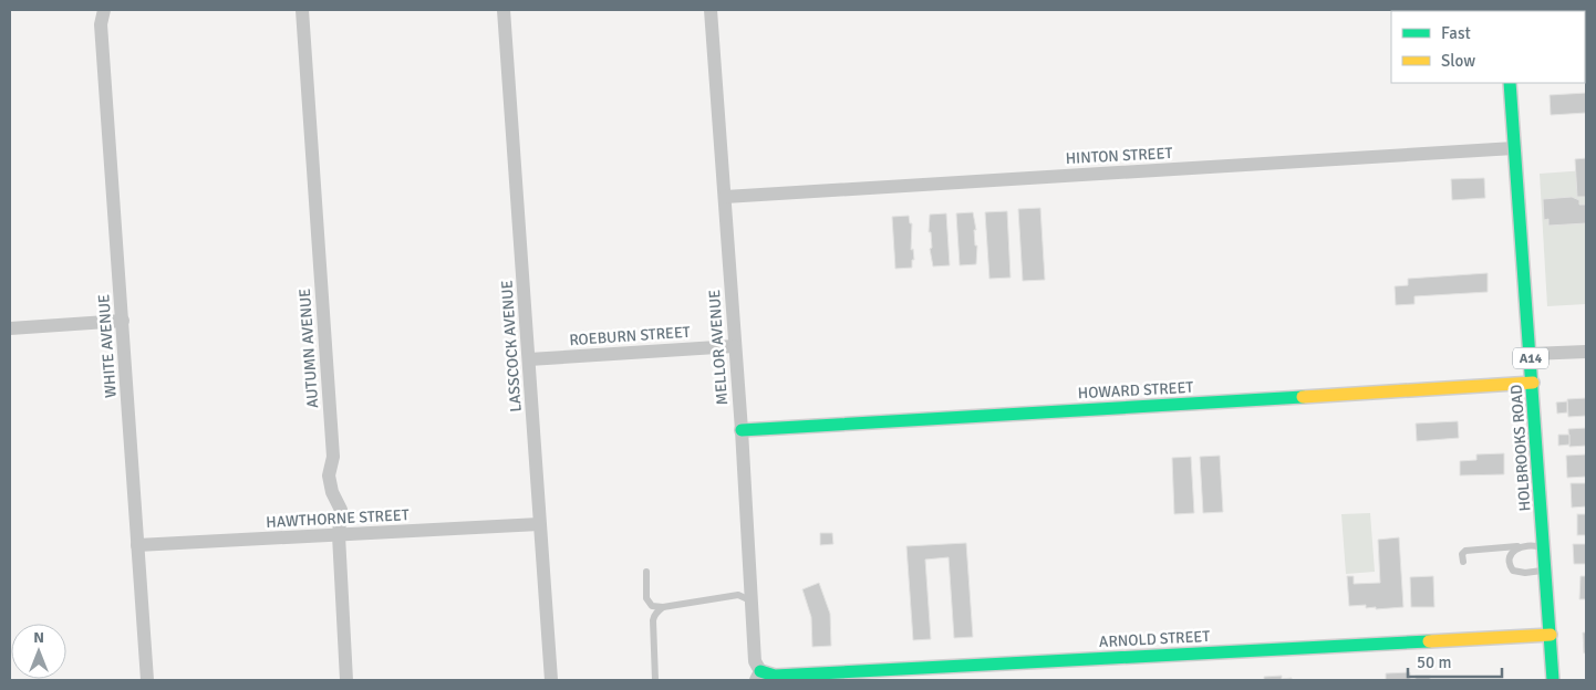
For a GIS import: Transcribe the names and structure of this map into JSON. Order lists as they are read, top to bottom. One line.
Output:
{"streets":{"street":["HINTON STREET","ROEBURN STREET","WHITE AVENUE","LASSCOCK AVENUE","MELLOR AVENUE","AUTUMN AVENUE","A14","HOWARD STREET","HOLBROOKS ROAD","HAWTHORNE STREET","ARNOLD STREET"]},"crossings":[["HINTON STREET","MELLOR AVENUE"],["HINTON STREET","HOLBROOKS ROAD"],["ROEBURN STREET","LASSCOCK AVENUE"],["ROEBURN STREET","MELLOR AVENUE"],["WHITE AVENUE","HAWTHORNE STREET"],["LASSCOCK AVENUE","HAWTHORNE STREET"],["MELLOR AVENUE","HOWARD STREET"],["MELLOR AVENUE","ARNOLD STREET"],["AUTUMN AVENUE","HAWTHORNE STREET"],["HOWARD STREET","HOLBROOKS ROAD"],["HOLBROOKS ROAD","ARNOLD STREET"]],"legend":["Fast","Slow"],"scale_bar":"50 m","north":"top"}
